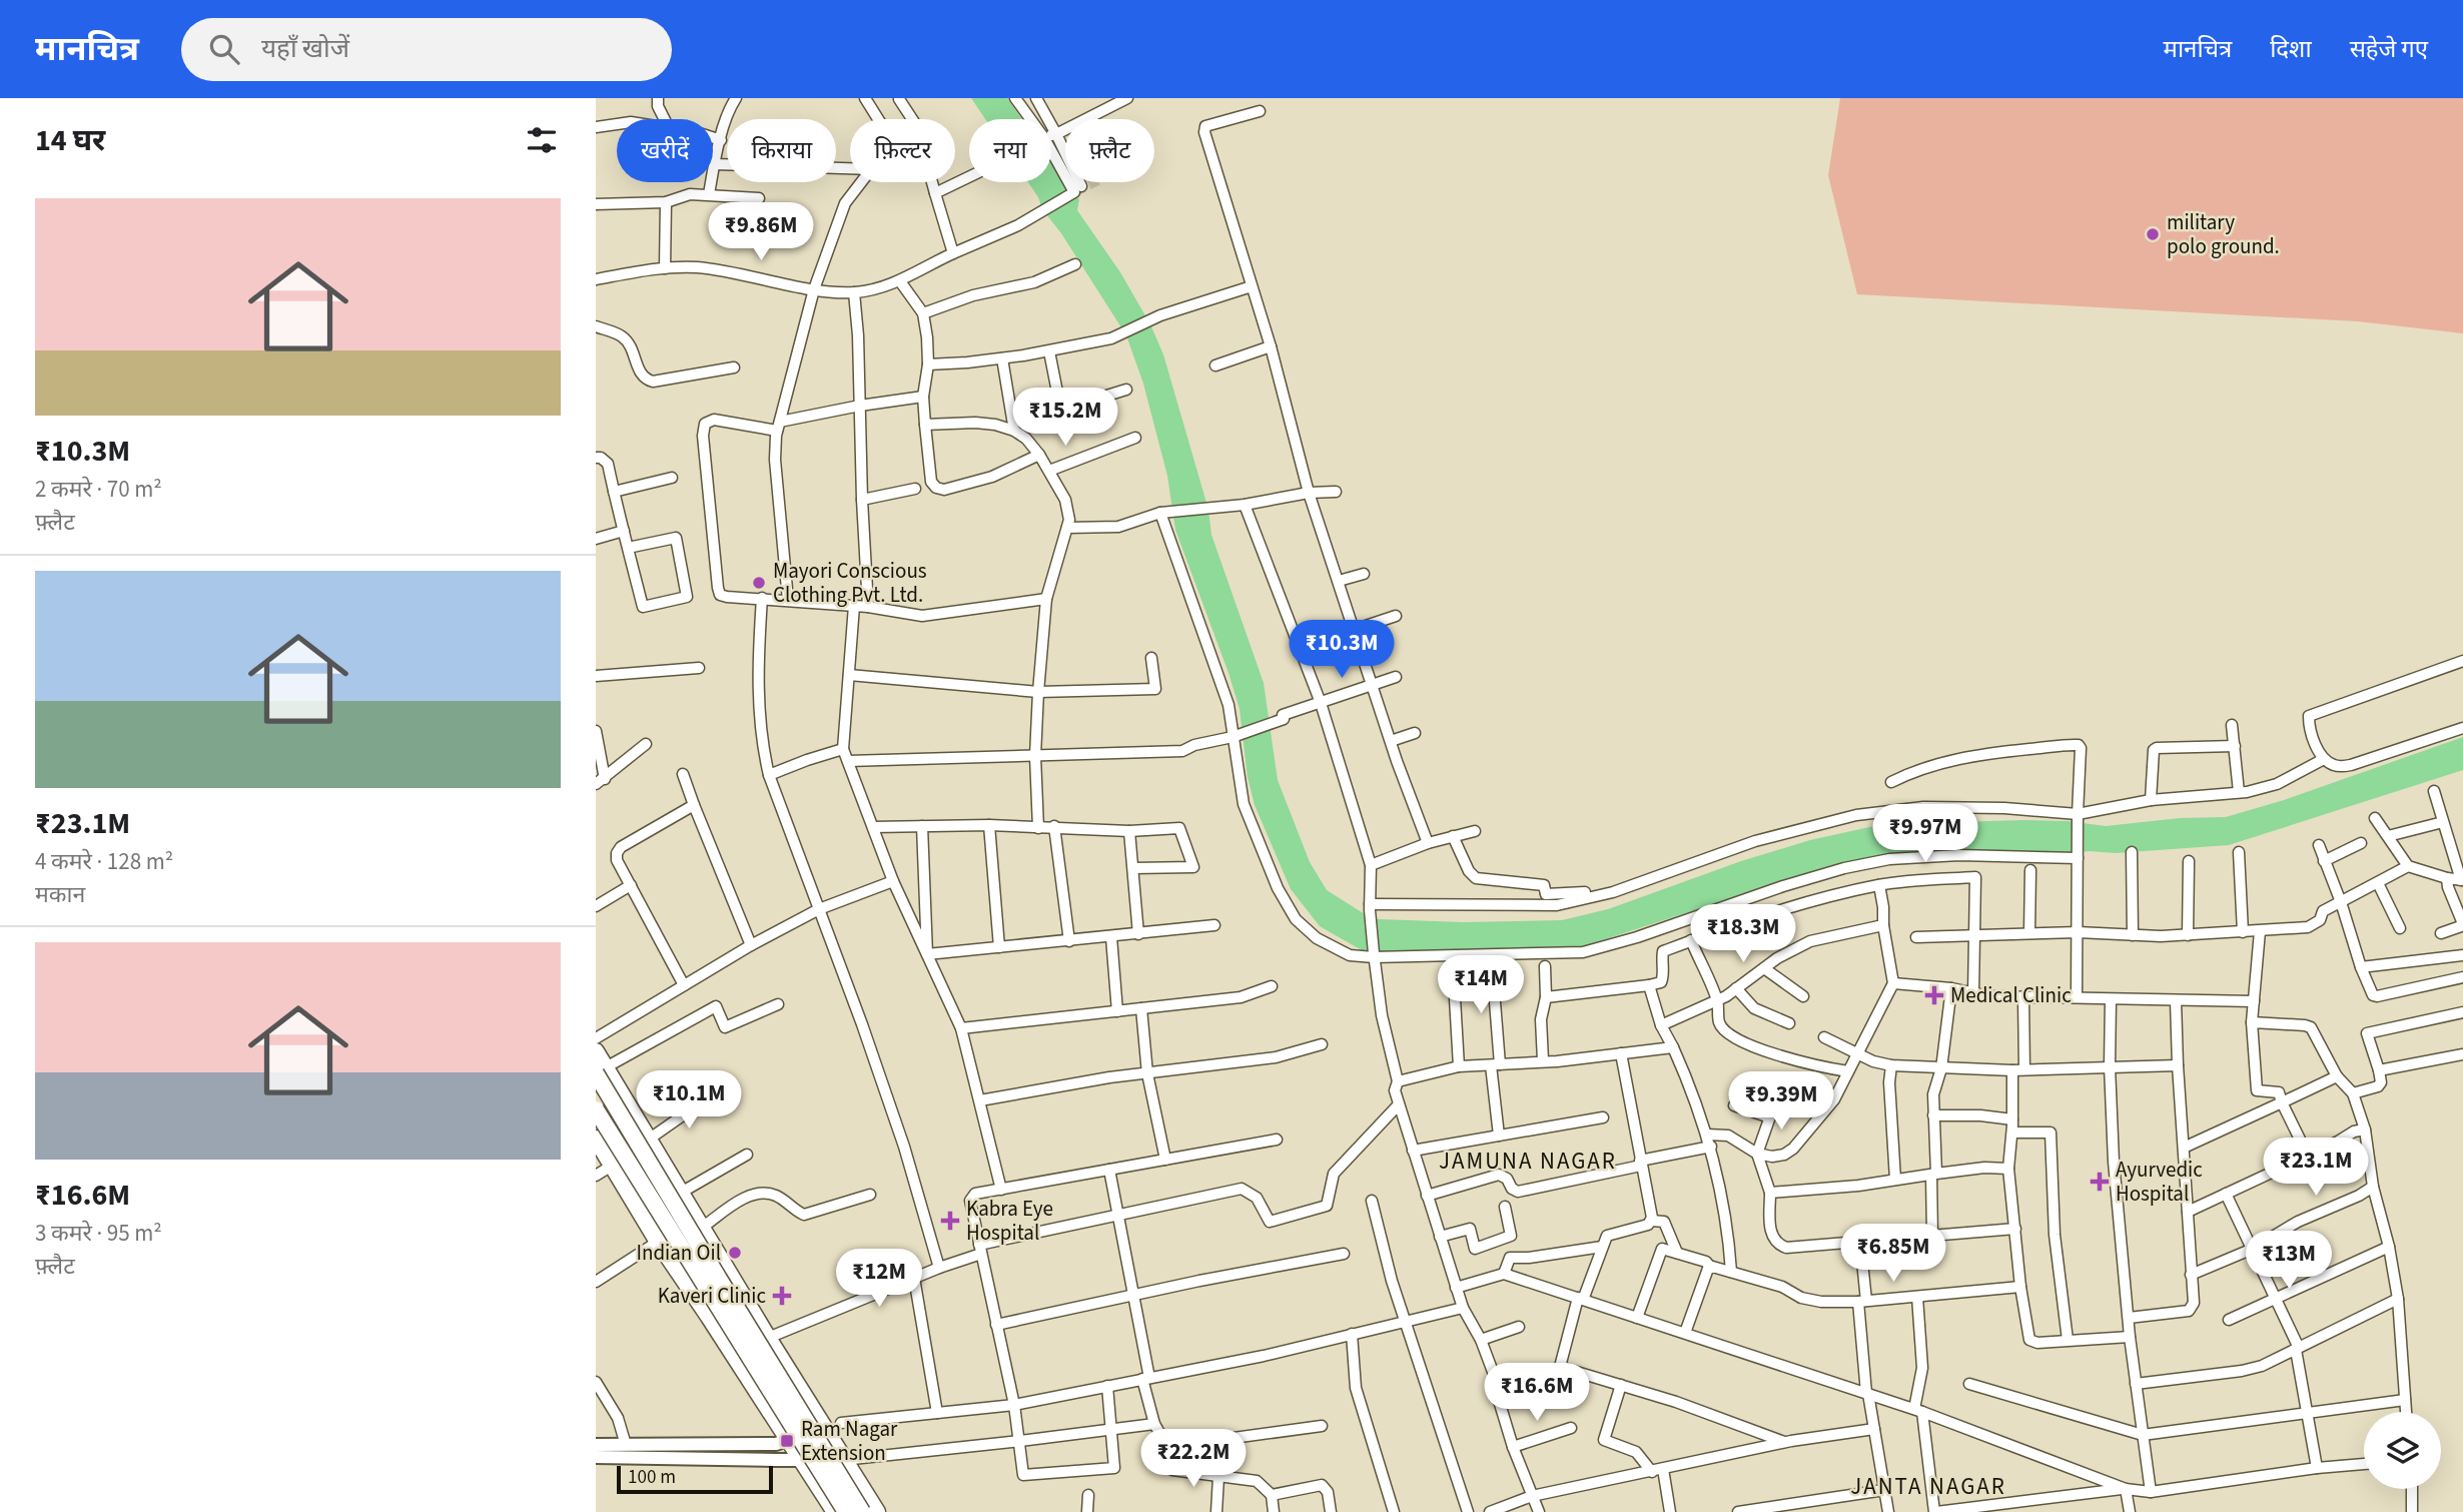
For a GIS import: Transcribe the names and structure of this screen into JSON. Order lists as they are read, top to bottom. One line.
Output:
{"districts":["JAMUNA NAGAR","JANTA NAGAR"],"places":{"other":["military polo ground.","Mayori Conscious Clothing Pvt. Ltd.","Indian Oil"],"health":["Medical Clinic","Ayurvedic Hospital","Kabra Eye Hospital","Kaveri Clinic"],"transit":["Ram Nagar Extension"]},"scale_bar":"100 m","page":{"header":"मानचित्र","search":"यहाँ खोजें","nav":["मानचित्र","दिशा","सहेजे गए"],"heading":"14 घर","chip":["खरीदें","किराया","फ़िल्टर","नया","फ़्लैट"],"list":[{"name":"₹10.3M","note":"2 कमरे · 70 m² · फ़्लैट"},{"name":"₹23.1M","note":"4 कमरे · 128 m² · मकान"},{"name":"₹16.6M","note":"3 कमरे · 95 m² · फ़्लैट"}],"price":["₹9.86M","₹15.2M","₹10.3M","₹9.97M","₹18.3M","₹14M","₹10.1M","₹9.39M","₹23.1M","₹6.85M","₹13M","₹12M","₹16.6M","₹22.2M"],"scale":"100 m"}}
